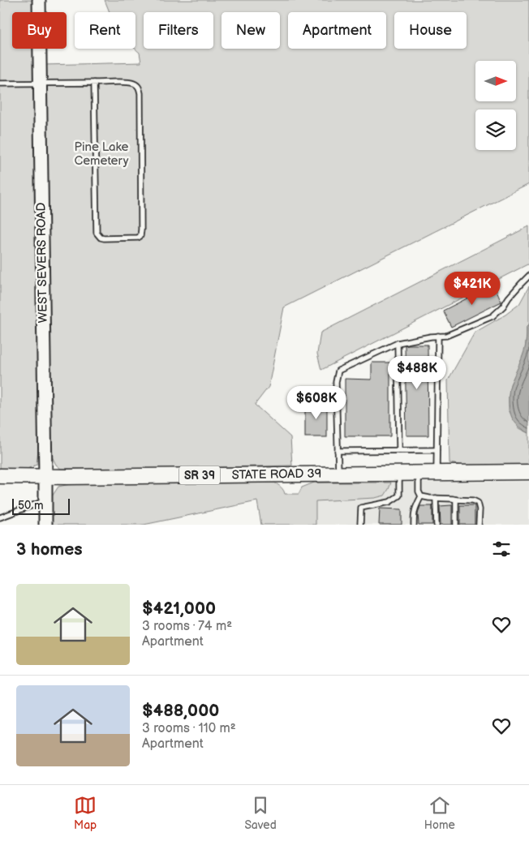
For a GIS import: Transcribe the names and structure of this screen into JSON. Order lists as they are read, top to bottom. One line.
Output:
{"streets":{"main road":["STATE ROAD 39","SR 39"],"street":["WEST SEVERS ROAD"]},"crossings":[["WEST SEVERS ROAD","STATE ROAD 39"]],"parks":["Pine Lake Cemetery"],"scale_bar":"50 m","north":"right","page":{"chip":["Buy","Rent","Filters","New","Apartment","House"],"price":["$421K","$488K","$608K"],"scale":"50 m","heading":"3 homes","list":[{"name":"$421,000","note":"3 rooms · 74 m² · Apartment"},{"name":"$488,000","note":"3 rooms · 110 m² · Apartment"}],"tabs":["Map","Saved","Home"]}}
